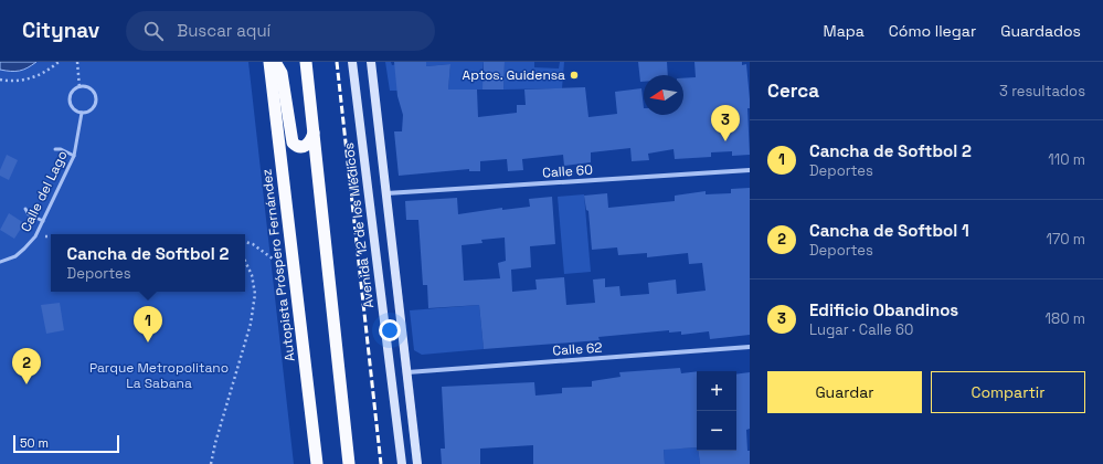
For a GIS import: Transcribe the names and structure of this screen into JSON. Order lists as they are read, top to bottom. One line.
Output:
{"streets":{"highway":["Autopista Próspero Fernández"],"main road":["Avenida 12 de los Médicos"],"street":["Calle 60","Calle 62"],"lane":["Calle del Lago"]},"parks":["Parque Metropolitano La Sabana"],"places":["Aptos. Guidensa"],"scale_bar":"50 m","north":"left","page":{"header":"Citynav","search":"Buscar aquí","nav":["Mapa","Cómo llegar","Guardados"],"heading":["Cerca","3 resultados"],"pins":["3","1","2"],"list":[{"mark":"1","name":"Cancha de Softbol 2","note":"Deportes","value":"110 m"},{"mark":"2","name":"Cancha de Softbol 1","note":"Deportes","value":"170 m"},{"mark":"3","name":"Edificio Obandinos","note":"Lugar · Calle 60","value":"180 m"}],"popup":["Cancha de Softbol 2","Deportes"],"buttons":["Guardar","Compartir"],"map_buttons":["+","−"],"scale":"50 m"}}
